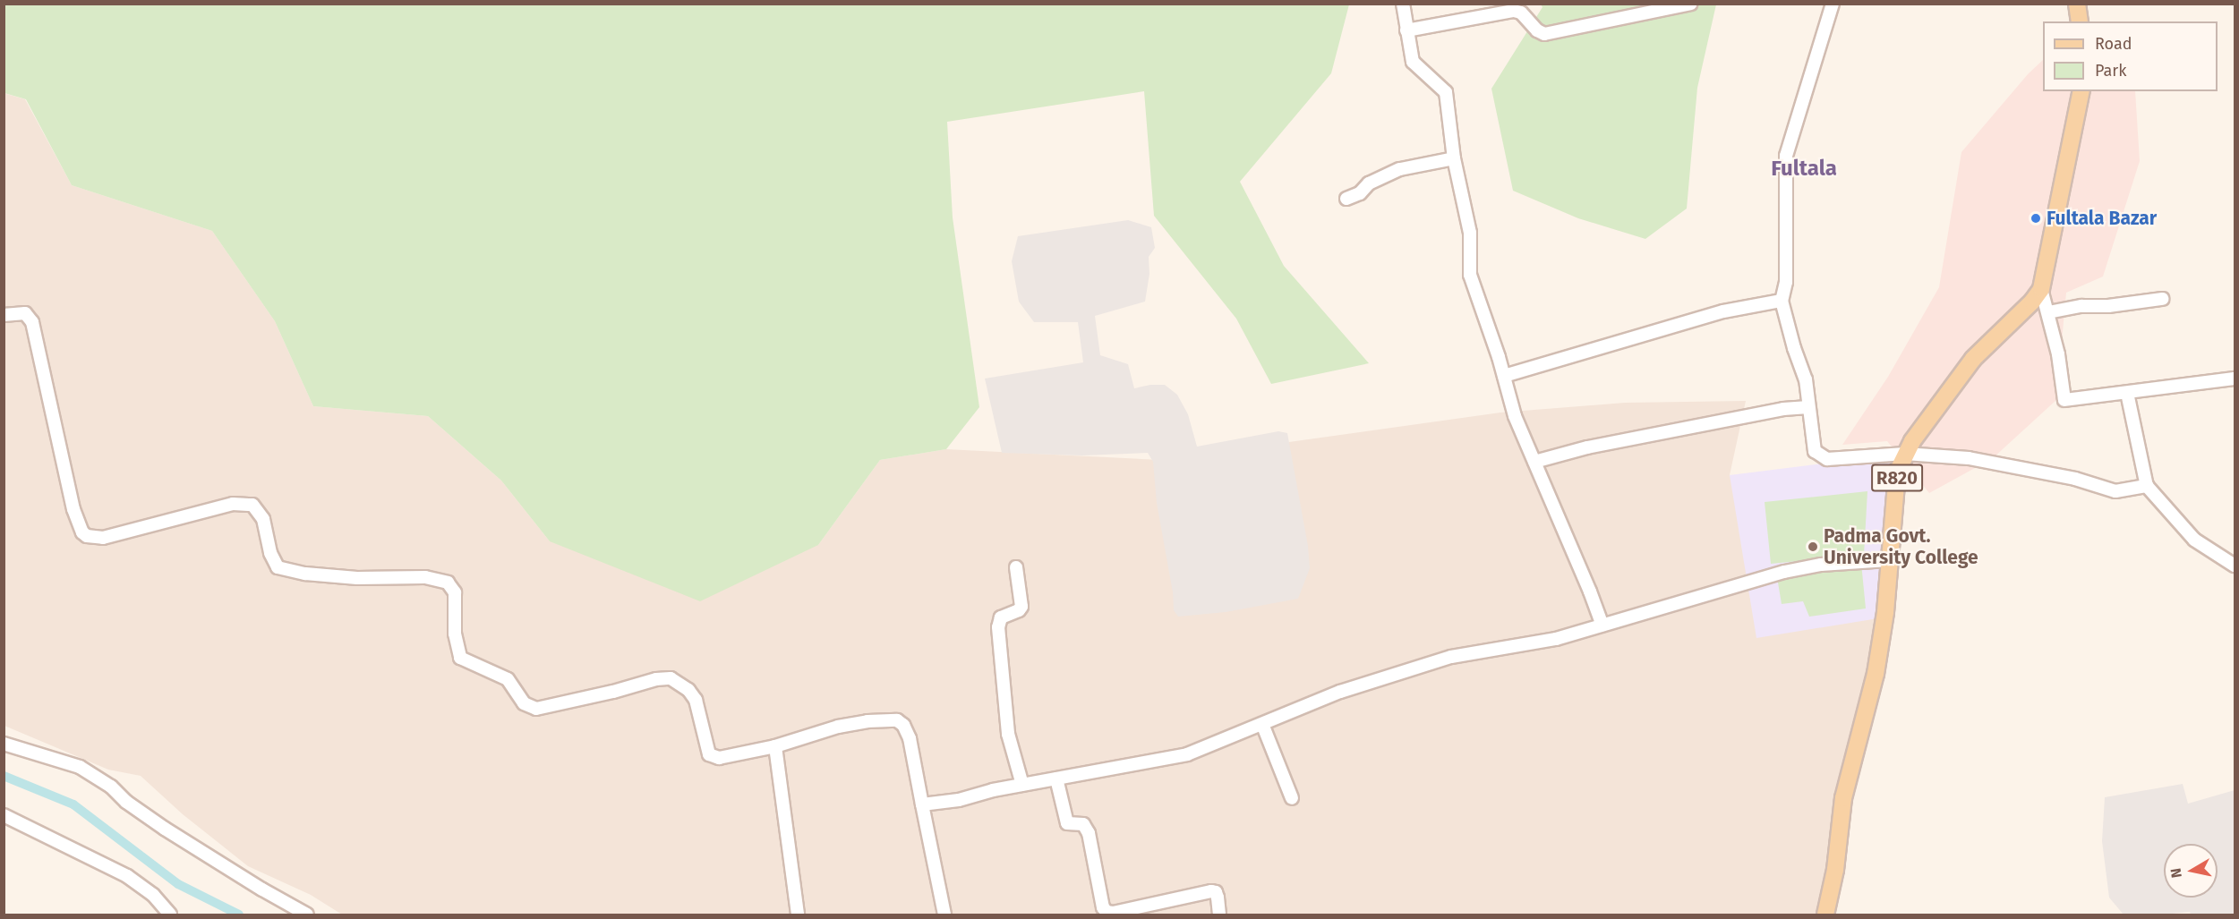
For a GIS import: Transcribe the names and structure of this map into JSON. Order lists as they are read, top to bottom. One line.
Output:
{"streets":{"main road":["R820"]},"districts":["Fultala"],"places":["Fultala Bazar","Padma Govt. University College"],"legend":["Road","Park"],"north":"left"}
